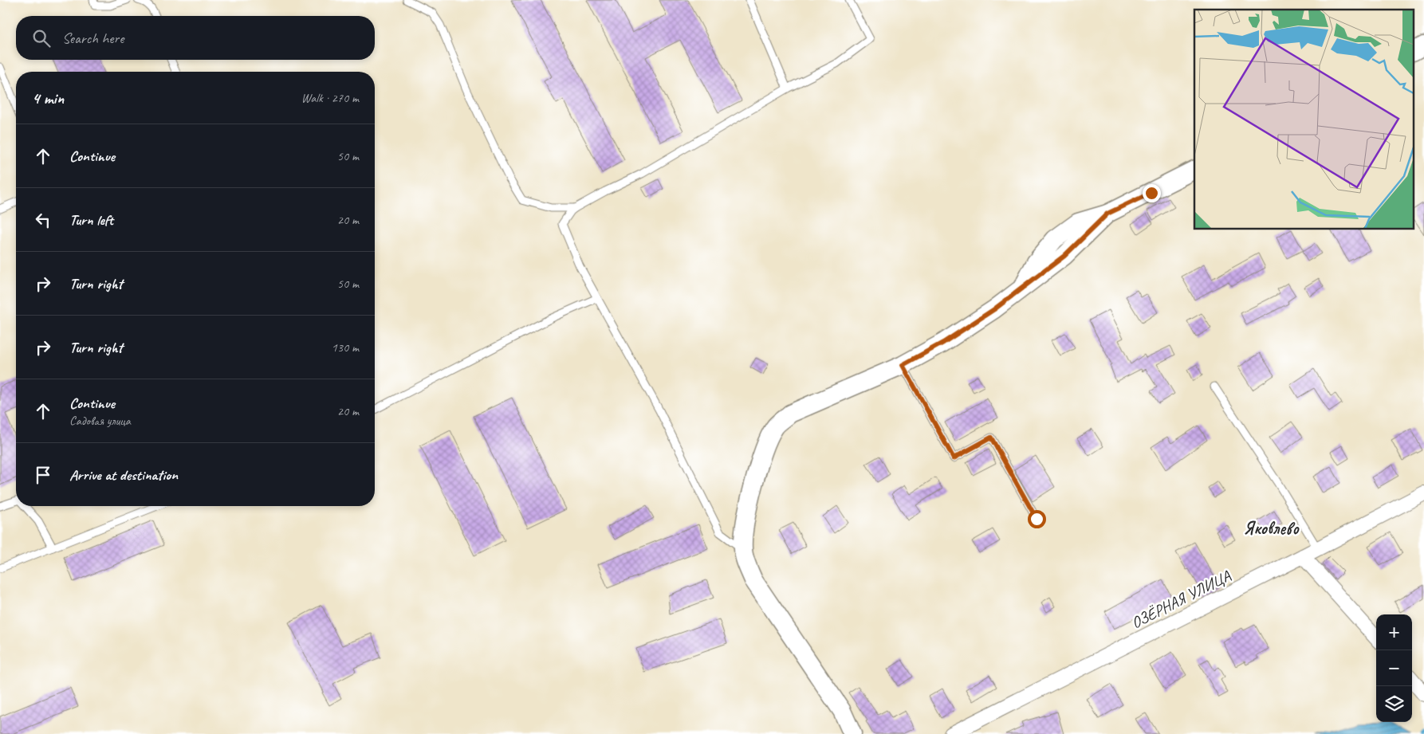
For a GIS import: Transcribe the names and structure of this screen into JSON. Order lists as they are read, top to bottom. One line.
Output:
{"streets":{"street":["ОЗЁРНАЯ УЛИЦА"]},"districts":["Яковлево"],"page":{"search":"Search here","heading":["4 min","Walk · 270 m"],"list":[["Continue","50 m"],["Turn left","20 m"],["Turn right","50 m"],["Turn right","130 m"],["Continue","Садовая улица","20 m"],"Arrive at destination"],"map_buttons":["+","−"]}}
